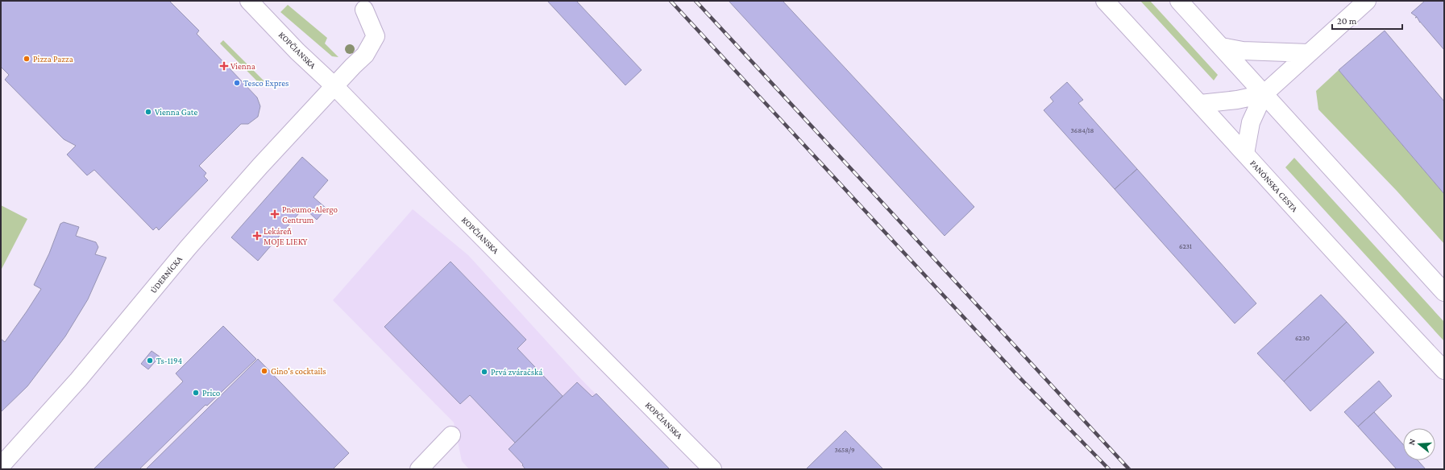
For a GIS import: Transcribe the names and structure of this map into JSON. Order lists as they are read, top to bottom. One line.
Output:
{"streets":{"street":["KOPČIANSKA","PANÓNSKA CESTA","ÚDERNÍCKA"]},"crossings":[["KOPČIANSKA","ÚDERNÍCKA"]],"places":{"other":["Pizza Pazza","Tesco Expres","Vienna Gate","Ts-1194","Gino's cocktails","Prvá zváračská","Prico"],"health":["Vienna","Pneumo-Alergo Centrum","Lekáreň MOJE LIEKY"]},"house_numbers":["3684/18","6231","6230","3658/9"],"scale_bar":"20 m","north":"left"}
